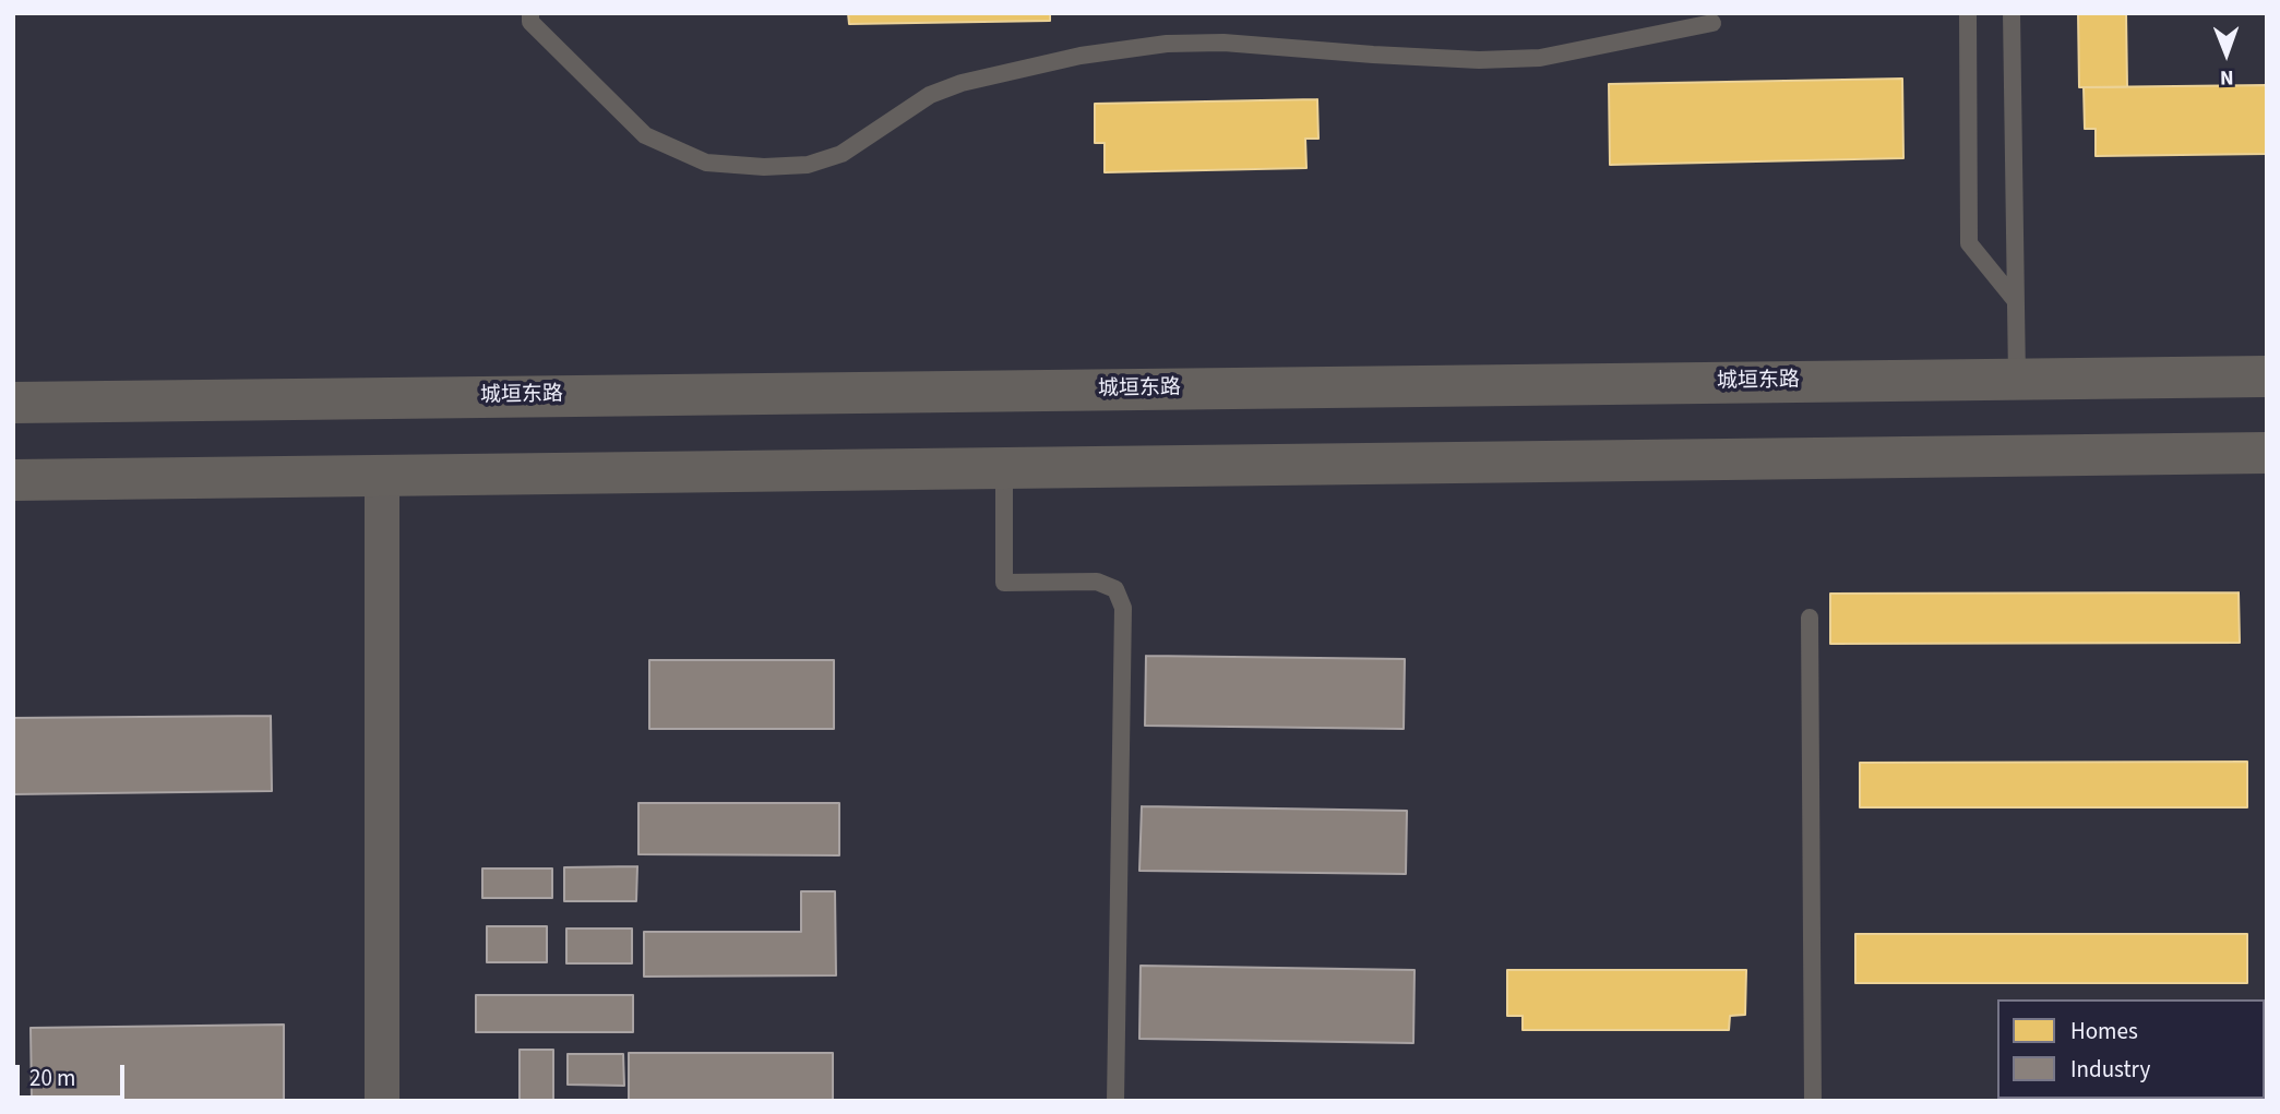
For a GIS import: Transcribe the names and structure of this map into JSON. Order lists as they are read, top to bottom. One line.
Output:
{"streets":{"main road":["城垣东路"]},"legend":["Homes","Industry"],"scale_bar":"20 m","north":"bottom"}
